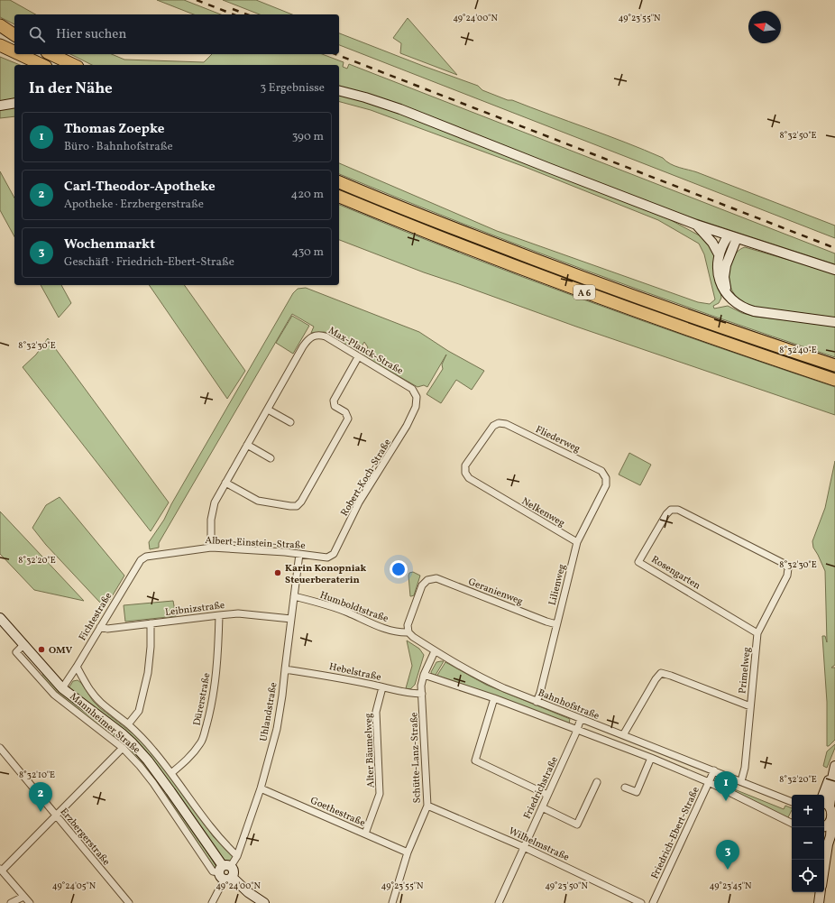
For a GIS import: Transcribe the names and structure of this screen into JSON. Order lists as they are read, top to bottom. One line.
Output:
{"streets":{"highway":["A 6"],"main road":["Mannheimer Straße"],"street":["Max-Planck-Straße","Fliederweg","Robert-Koch-Straße","Nelkenweg","Albert-Einstein-Straße","Rosengarten","Lilienweg","Geranienweg","Humboldtstraße","Leibnizstraße","Fichtestraße","Primelweg","Hebelstraße","Dürerstraße","Bahnhofstraße","Uhlandstraße","Alter Bäumelweg","Schütte-Lanz-Straße","Friedrichstraße","Goethestraße","Friedrich-Ebert-Straße","Erzbergerstraße","Wilhelmstraße"]},"crossings":[["Max-Planck-Straße","Robert-Koch-Straße"],["Fliederweg","Nelkenweg"],["Fliederweg","Lilienweg"],["Robert-Koch-Straße","Albert-Einstein-Straße"],["Nelkenweg","Lilienweg"],["Albert-Einstein-Straße","Fichtestraße"],["Albert-Einstein-Straße","Uhlandstraße"],["Rosengarten","Primelweg"],["Lilienweg","Geranienweg"],["Lilienweg","Bahnhofstraße"],["Geranienweg","Humboldtstraße"],["Geranienweg","Bahnhofstraße"],["Humboldtstraße","Bahnhofstraße"],["Humboldtstraße","Uhlandstraße"],["Leibnizstraße","Fichtestraße"],["Leibnizstraße","Dürerstraße"],["Leibnizstraße","Uhlandstraße"],["Fichtestraße","Mannheimer Straße"],["Primelweg","Bahnhofstraße"],["Hebelstraße","Uhlandstraße"],["Hebelstraße","Alter Bäumelweg"],["Hebelstraße","Schütte-Lanz-Straße"],["Dürerstraße","Mannheimer Straße"],["Bahnhofstraße","Schütte-Lanz-Straße"],["Bahnhofstraße","Friedrichstraße"],["Bahnhofstraße","Friedrich-Ebert-Straße"],["Uhlandstraße","Mannheimer Straße"],["Uhlandstraße","Goethestraße"],["Alter Bäumelweg","Goethestraße"],["Schütte-Lanz-Straße","Goethestraße"],["Schütte-Lanz-Straße","Wilhelmstraße"],["Friedrichstraße","Wilhelmstraße"]],"places":["Karin Konopniak Steuerberaterin","OMV"],"north":"left","page":{"search":"Hier suchen","heading":["In der Nähe","3 Ergebnisse"],"list":[{"mark":"1","name":"Thomas Zoepke","note":"Büro · Bahnhofstraße","value":"390 m"},{"mark":"2","name":"Carl-Theodor-Apotheke","note":"Apotheke · Erzbergerstraße","value":"420 m"},{"mark":"3","name":"Wochenmarkt","note":"Geschäft · Friedrich-Ebert-Straße","value":"430 m"}],"pins":["1","2","3"],"map_buttons":["+","−"]},"coordinates":["49°24'00\"N","49°23'55\"N","8°32'50\"E","8°32'30\"E","8°32'40\"E","8°32'20\"E","8°32'10\"E","49°24'05\"N","49°23'50\"N","49°23'45\"N"]}
